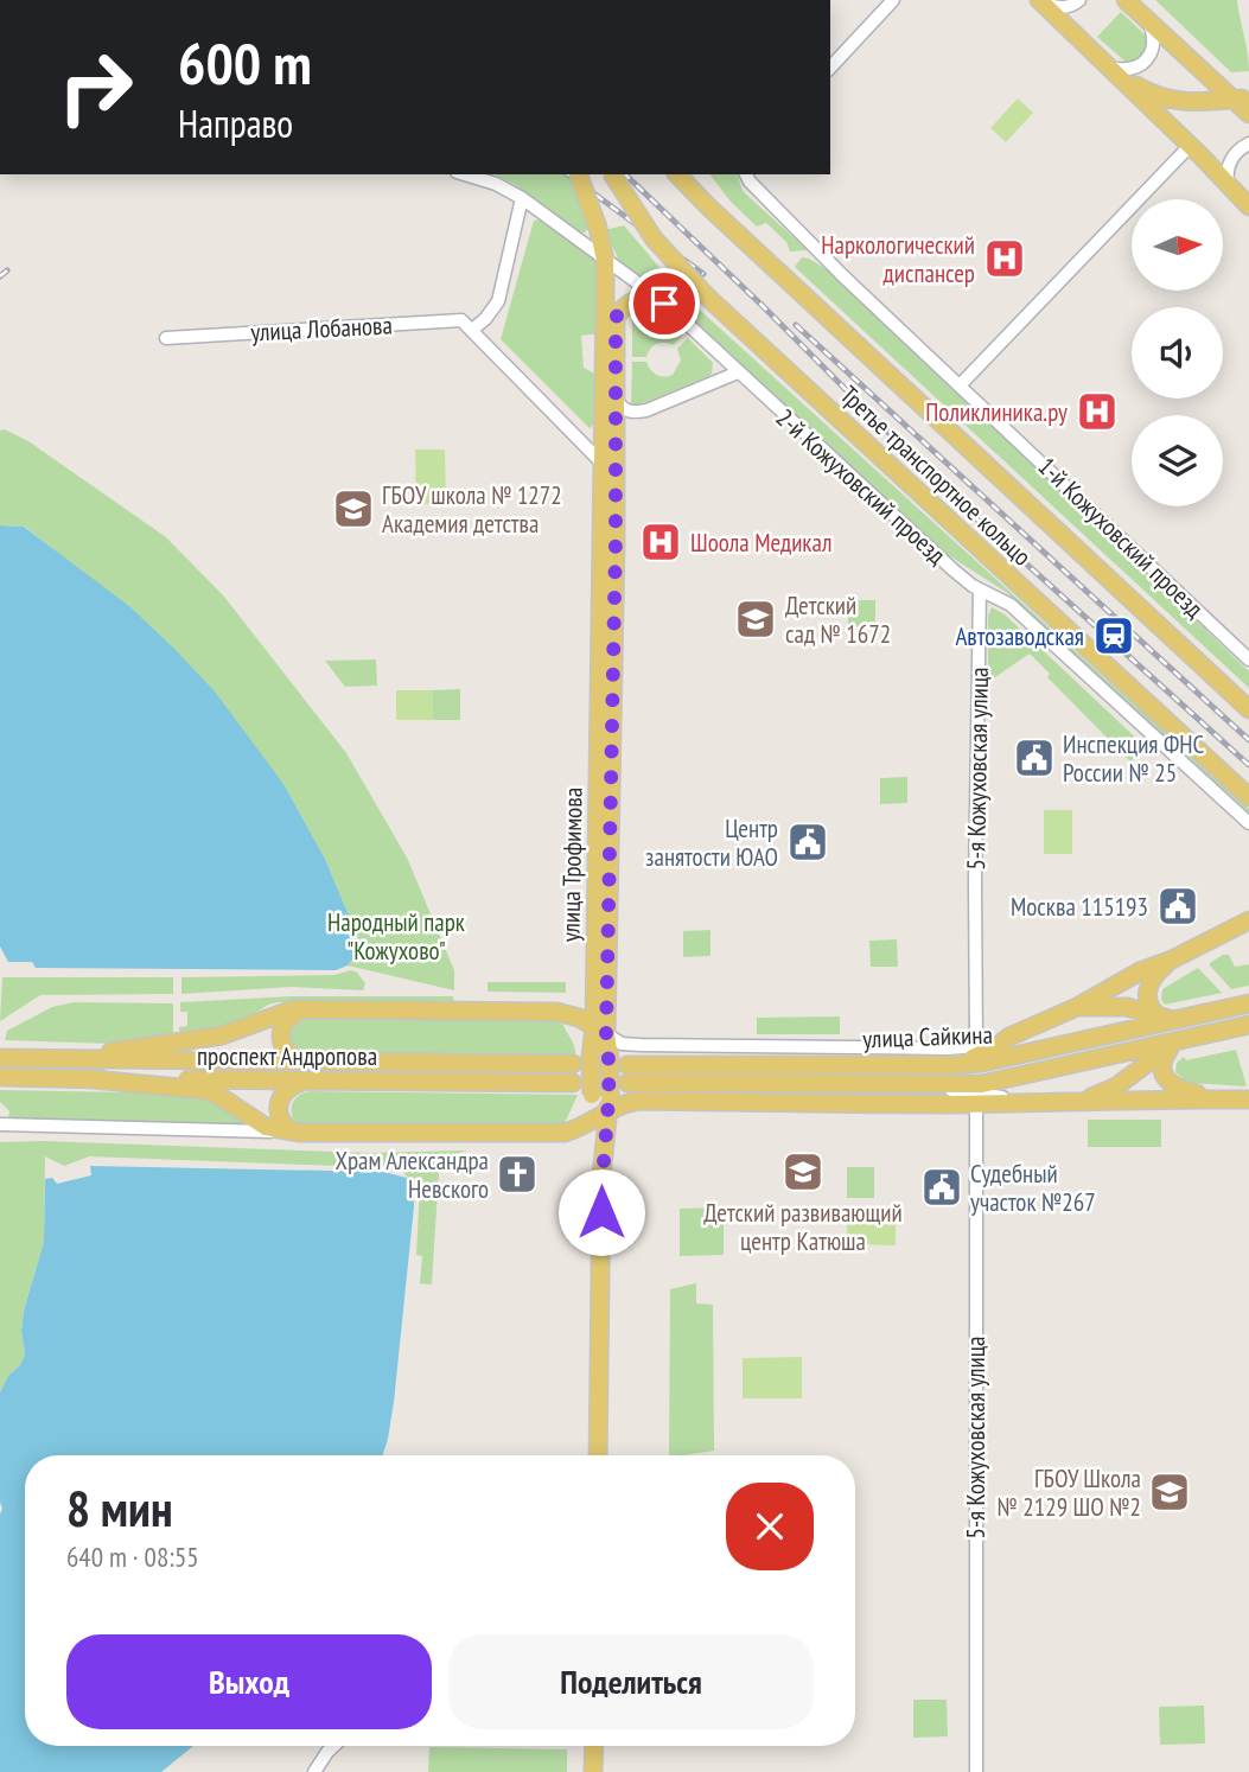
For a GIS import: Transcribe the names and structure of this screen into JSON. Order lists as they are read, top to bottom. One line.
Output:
{"streets":{"main road":["Третье транспортное кольцо","улица Трофимова","улица Сайкина","проспект Андропова"],"street":["улица Лобанова","2-й Кожуховский проезд","1-й Кожуховский проезд","5-я Кожуховская улица"]},"crossings":[["2-й Кожуховский проезд","5-я Кожуховская улица"],["2-й Кожуховский проезд","улица Трофимова"]],"parks":["Народный парк \"Кожухово\""],"places":{"hospital":["Наркологический диспансер","Поликлиника.ру","Шоола Медикал"],"school or university":["ГБОУ школа № 1272 Академия детства","Детский сад № 1672","Детский развивающий центр Катюша","ГБОУ Школа № 2129 ШО №2"],"station":["Автозаводская"],"public building":["Инспекция ФНС России № 25","Центр занятости ЮАО","Москва 115193","Судебный участок №267"],"church":["Храм Александра Невского"]},"north":"right","page":{"turn":["600 m","Направо"],"heading":["8 мин","640 m · 08:55"],"buttons":["Выход","Поделиться"]}}
